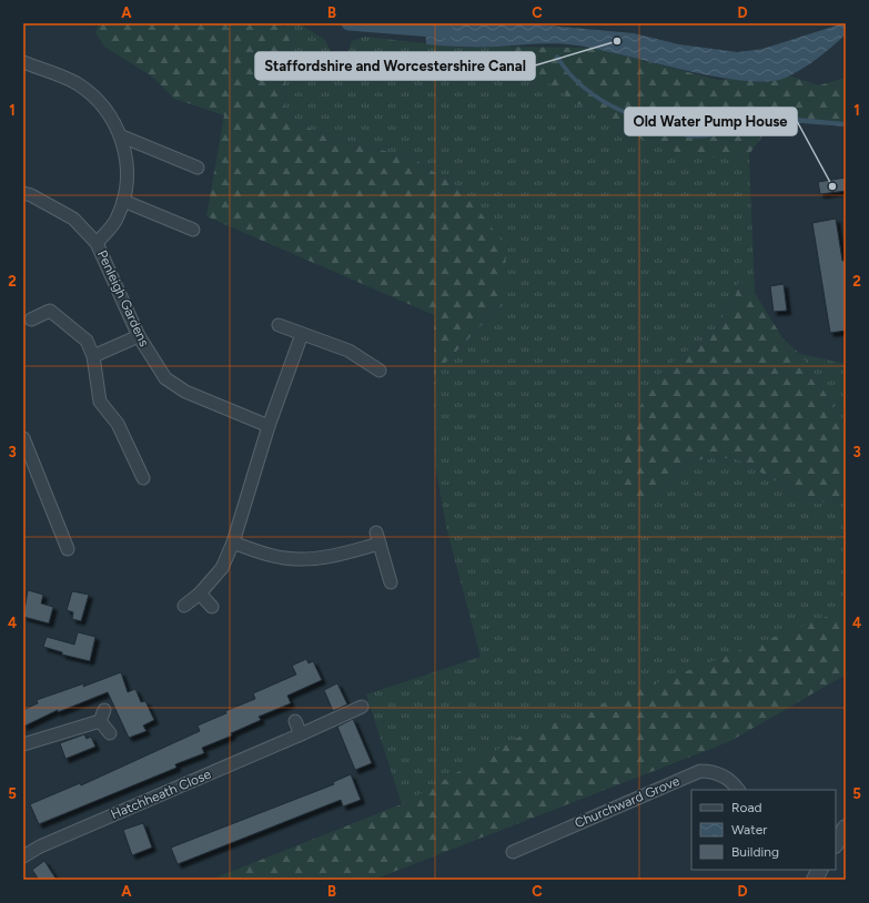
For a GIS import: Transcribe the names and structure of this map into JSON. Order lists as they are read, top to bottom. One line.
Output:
{"streets":{"street":["Penleigh Gardens","Hatchheath Close","Churchward Grove"]},"places":["Staffordshire and Worcestershire Canal","Old Water Pump House"],"legend":["Road","Water","Building"],"grid":{"columns":["A","B","C","D"],"rows":["1","2","3","4","5"]}}
